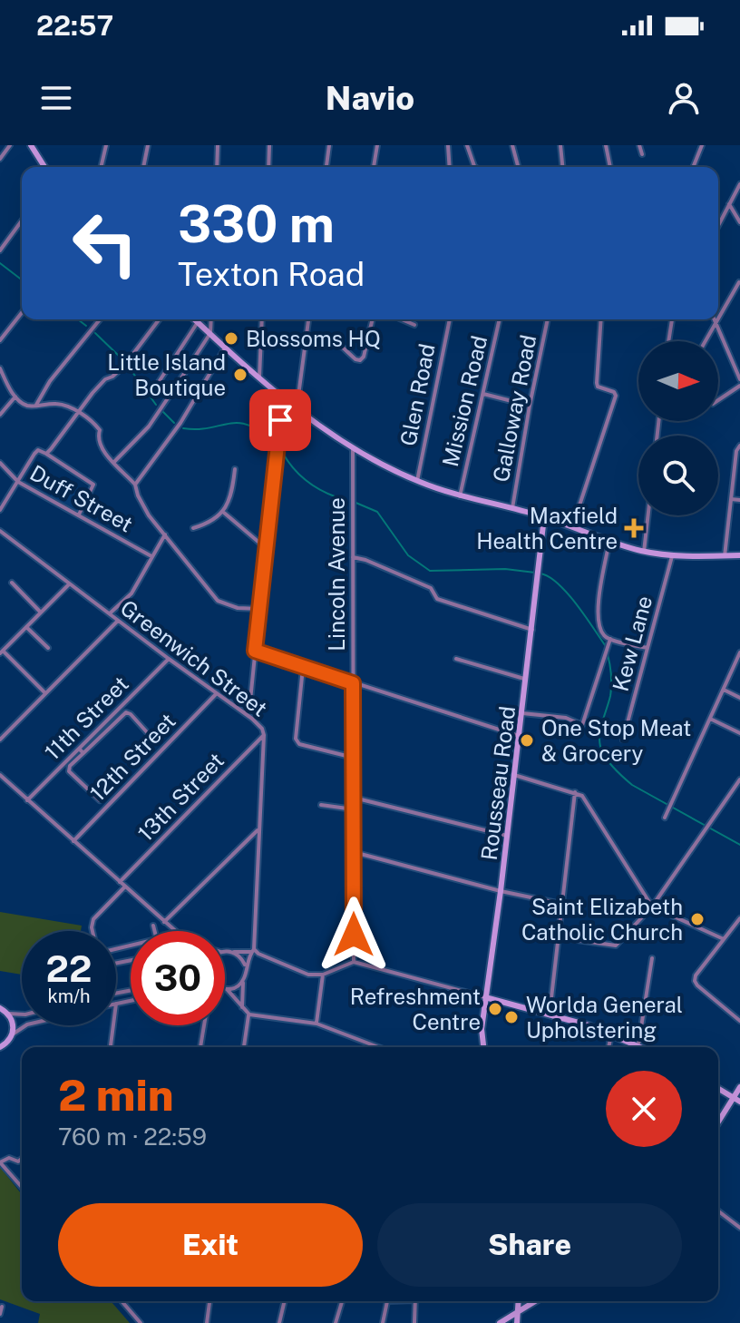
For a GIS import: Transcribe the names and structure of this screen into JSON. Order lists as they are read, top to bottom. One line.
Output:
{"streets":{"street":["Glen Road","Mission Road","Galloway Road","Duff Street","Lincoln Avenue","Kew Lane","Greenwich Street","11th Street","12th Street","Rousseau Road","13th Street"]},"crossings":[["Greenwich Street","11th Street"],["Greenwich Street","12th Street"],["Greenwich Street","13th Street"]],"places":{"other":["Blossoms HQ","Little Island Boutique","One Stop Meat & Grocery","Saint Elizabeth Catholic Church","Refreshment Centre","Worlda General Upholstering"],"health":["Maxfield Health Centre"]},"north":"right","page":{"status":"22:57","header":"Navio","turn":["330 m","Texton Road"],"speed":"22 km/h","limit":"30","heading":["2 min","760 m · 22:59"],"buttons":["Exit","Share"]}}
